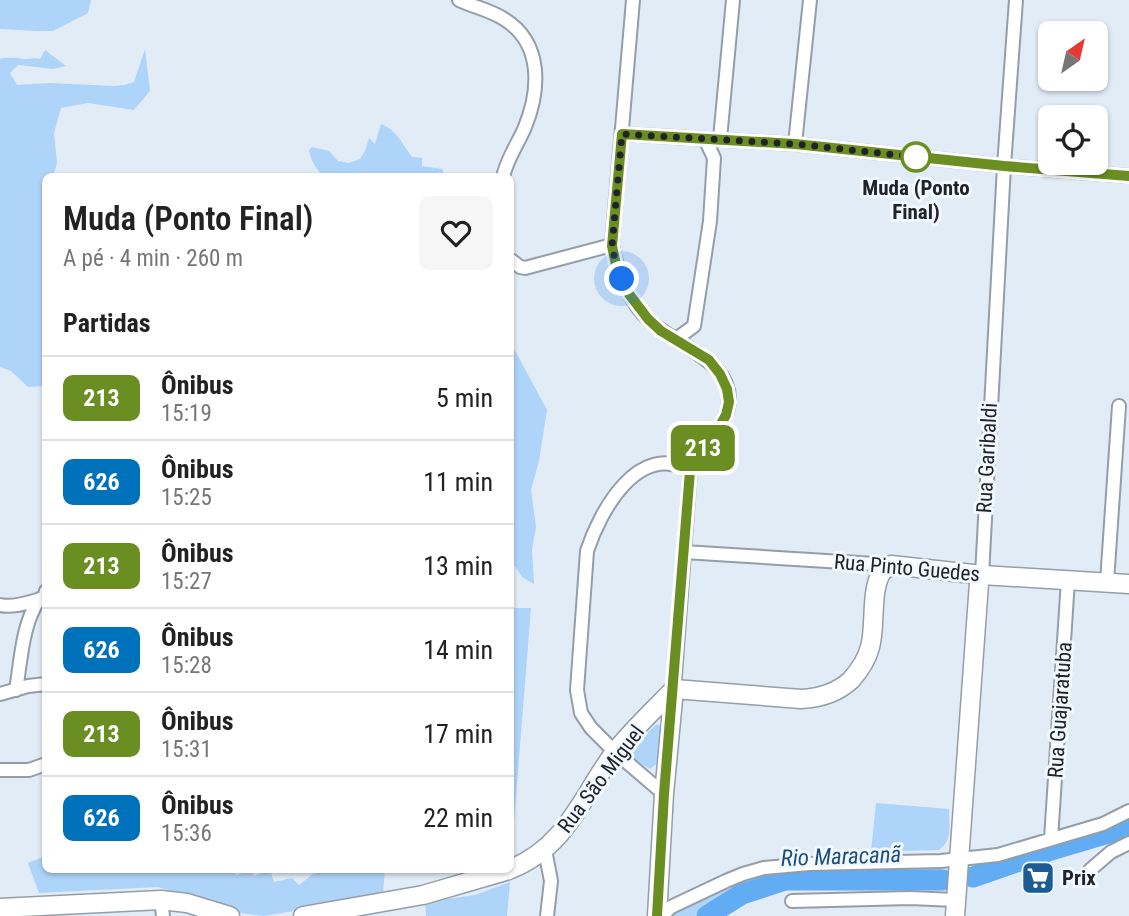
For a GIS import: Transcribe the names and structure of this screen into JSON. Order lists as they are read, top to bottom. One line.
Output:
{"streets":{"street":["Rua Garibaldi","Rua Pinto Guedes","Rua Guajaratuba","Rua São Miguel"]},"crossings":[["Rua Garibaldi","Rua Pinto Guedes"],["Rua Pinto Guedes","Rua Guajaratuba"]],"water":["Rio Maracanã"],"places":{"other":["Muda (Ponto Final)"],"supermarket":["Prix"]},"lines":["bus line 213"],"north":"top right","page":{"on_map":"213","heading":[["Muda (Ponto Final)","A pé · 4 min · 260 m"],"Partidas"],"list":[{"mark":"213","name":"Ônibus","note":"15:19","value":"5 min"},{"mark":"626","name":"Ônibus","note":"15:25","value":"11 min"},{"mark":"213","name":"Ônibus","note":"15:27","value":"13 min"},{"mark":"626","name":"Ônibus","note":"15:28","value":"14 min"},{"mark":"213","name":"Ônibus","note":"15:31","value":"17 min"},{"mark":"626","name":"Ônibus","note":"15:36","value":"22 min"}]}}
